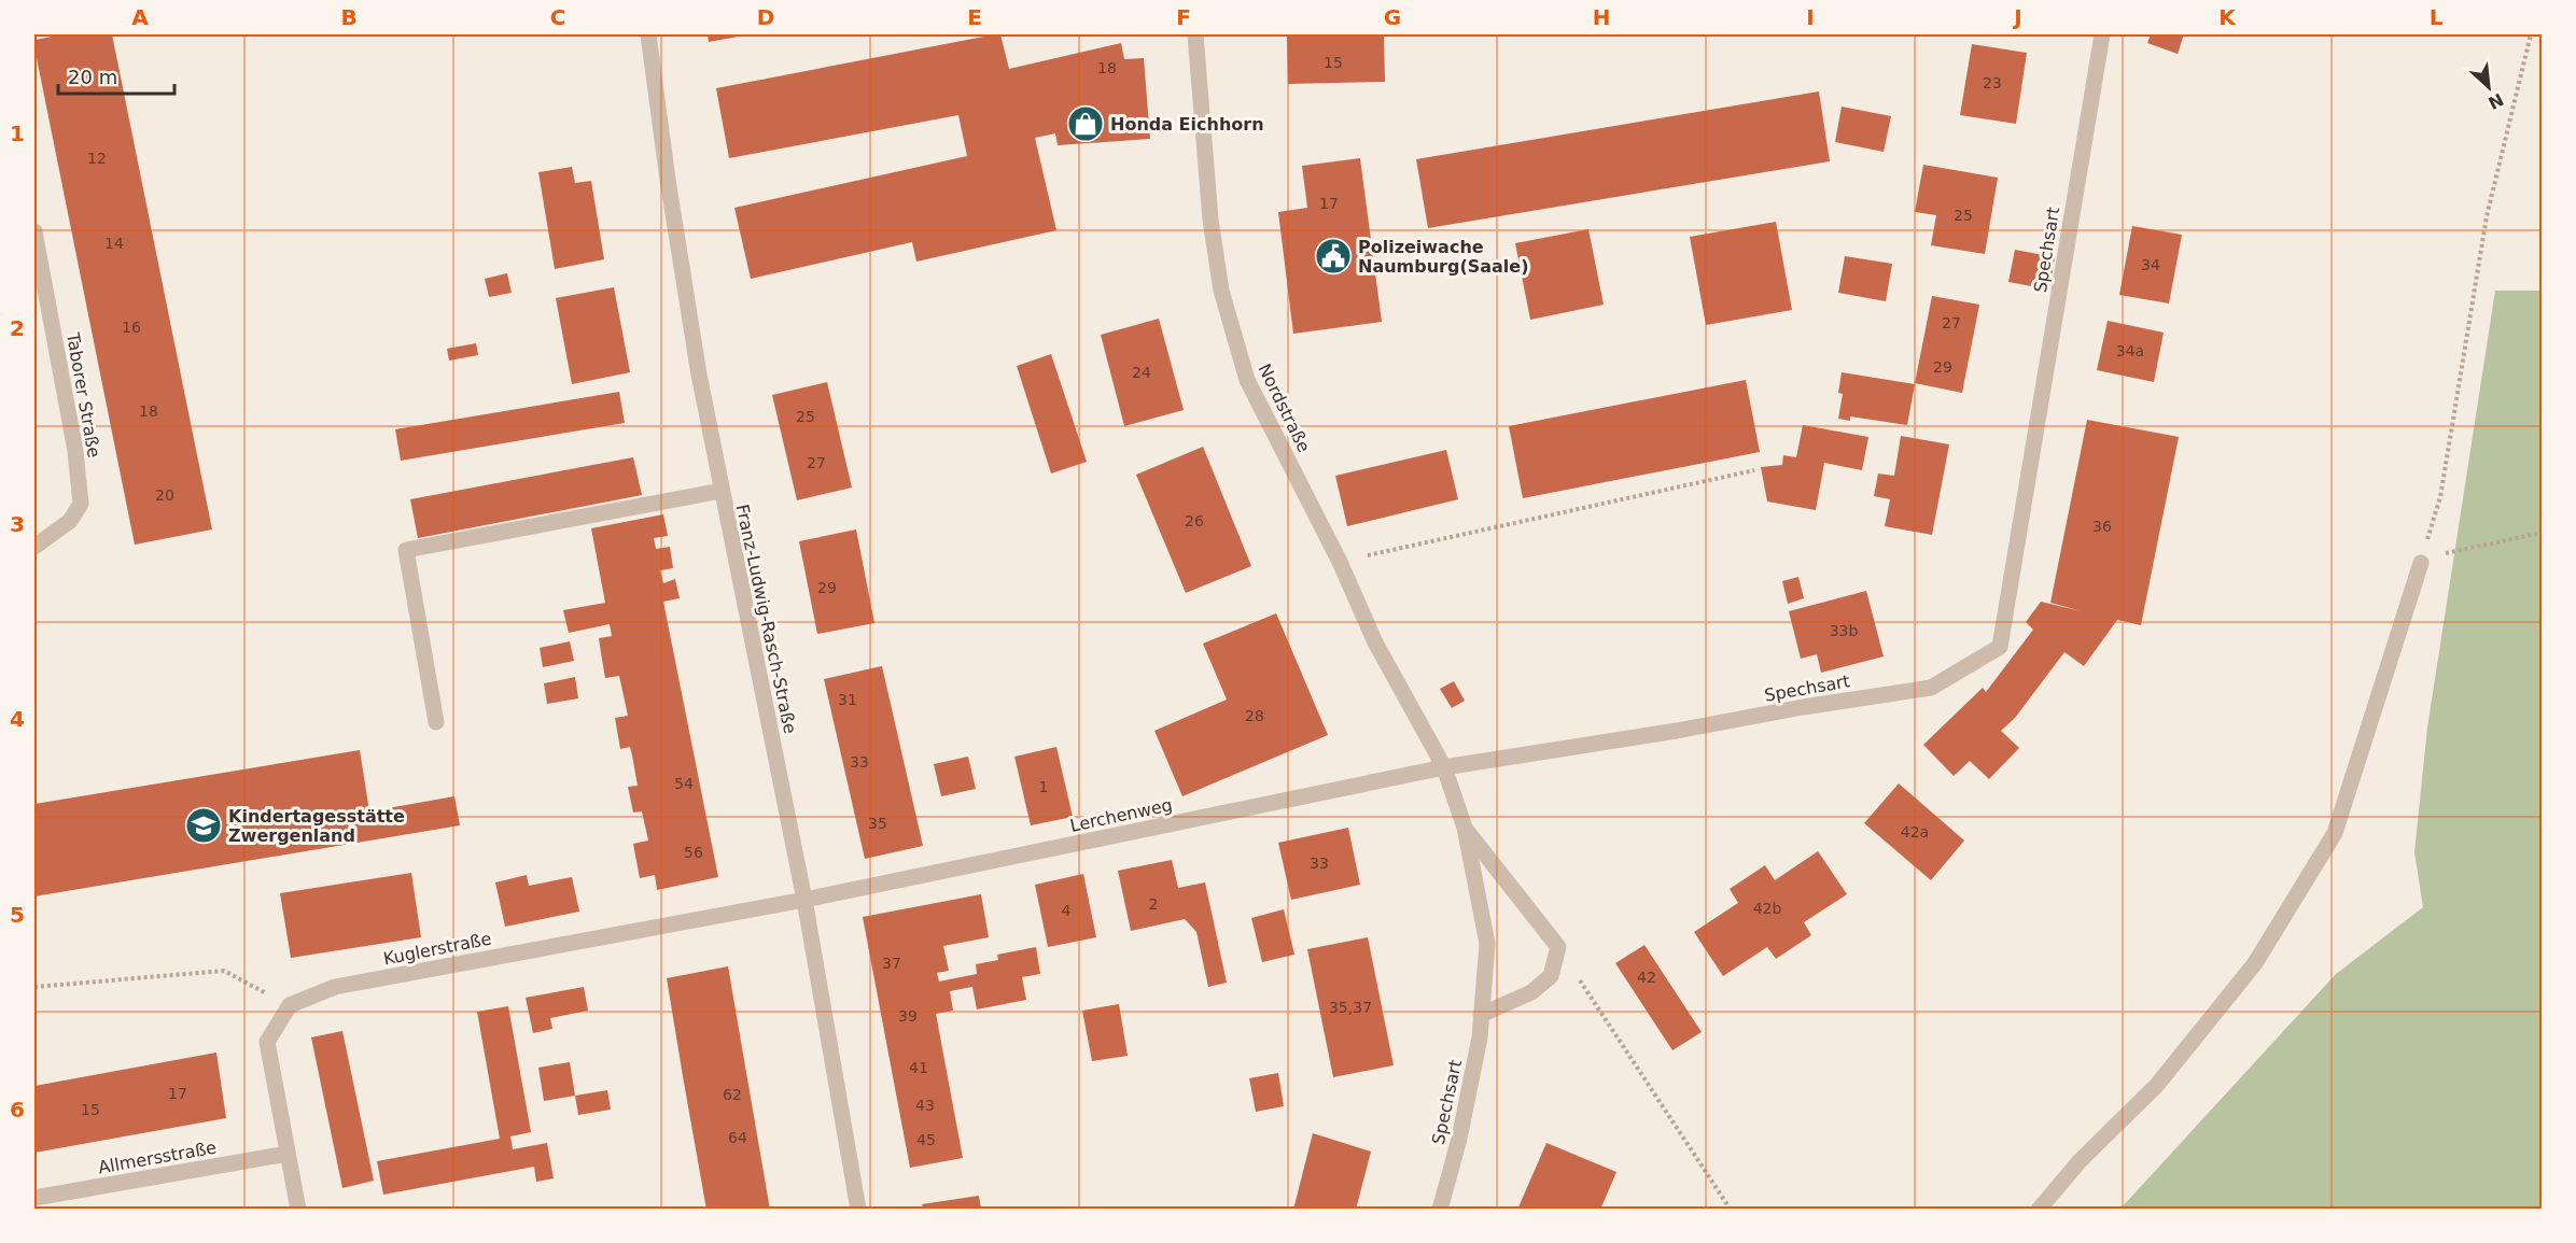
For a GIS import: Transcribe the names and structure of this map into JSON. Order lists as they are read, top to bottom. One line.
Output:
{"streets":{"street":["Spechsart","Taborer Straße","Nordstraße","Franz-Ludwig-Rasch-Straße","Lerchenweg","Kuglerstraße","Allmersstraße"]},"crossings":[["Spechsart","Nordstraße"],["Spechsart","Lerchenweg"],["Nordstraße","Lerchenweg"],["Franz-Ludwig-Rasch-Straße","Lerchenweg"],["Franz-Ludwig-Rasch-Straße","Kuglerstraße"],["Lerchenweg","Kuglerstraße"]],"places":{"shop":["Honda Eichhorn"],"public building":["Polizeiwache Naumburg(Saale)"],"school or university":["Kindertagesstätte Zwergenland"]},"house_numbers":["15","18","23","12","17","25","14","34","27","16","34a","29","24","18","25","27","20","26","36","29","33b","31","28","33","54","1","35","42a","56","33","2","42b","4","37","42","35,37","39","41","17","62","43","15","64","45"],"scale_bar":"20 m","north":"bottom right","grid":{"columns":["A","B","C","D","E","F","G","H","I","J","K","L"],"rows":["1","2","3","4","5","6"]}}
